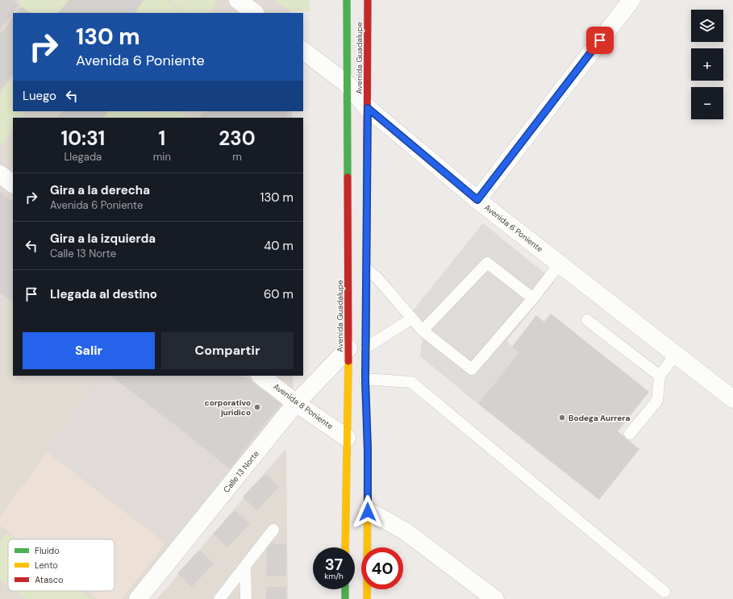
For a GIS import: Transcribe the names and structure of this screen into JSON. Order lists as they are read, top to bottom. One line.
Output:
{"streets":{"street":["Avenida Guadalupe","Avenida 6 Poniente","Avenida 8 Poniente","Calle 13 Norte"]},"crossings":[["Avenida Guadalupe","Avenida 6 Poniente"],["Avenida Guadalupe","Avenida 8 Poniente"],["Avenida Guadalupe","Calle 13 Norte"],["Avenida 8 Poniente","Calle 13 Norte"]],"places":["corporativo jurídico","Bodega Aurrera"],"legend":["Fluido","Lento","Atasco"],"page":{"map_buttons":["+","−"],"turn":["130 m","Avenida 6 Poniente"],"then":"Luego","eta":["10:31","Llegada","1","min","230","m"],"list":[{"name":"Gira a la derecha","note":"Avenida 6 Poniente","value":"130 m"},{"name":"Gira a la izquierda","note":"Calle 13 Norte","value":"40 m"},{"name":"Llegada al destino","value":"60 m"}],"buttons":["Salir","Compartir"],"speed":"37 km/h","limit":"40"}}
